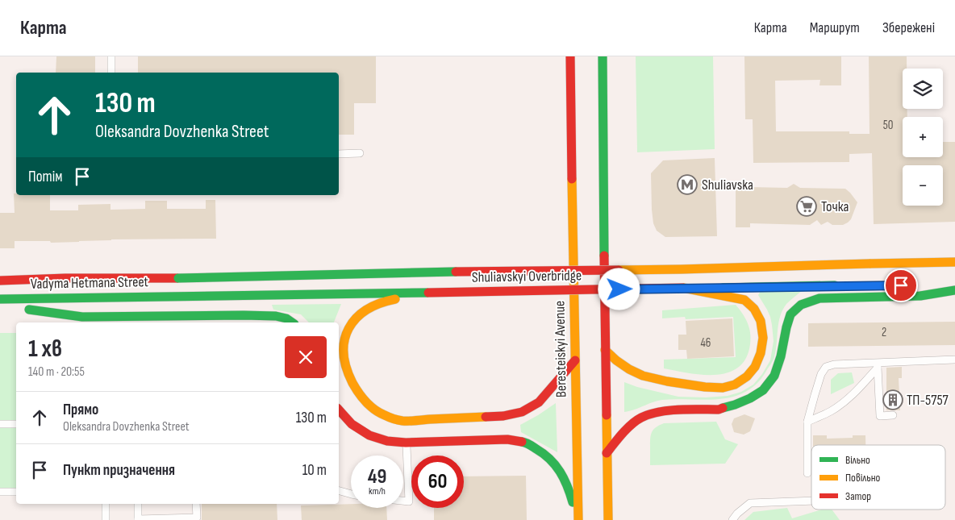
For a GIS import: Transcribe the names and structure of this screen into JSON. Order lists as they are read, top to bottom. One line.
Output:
{"streets":{"main road":["Shuliavskyi Overbridge","Vadyma Hetmana Street","Beresteiskyi Avenue"]},"crossings":[["Shuliavskyi Overbridge","Vadyma Hetmana Street"]],"places":{"metro station":["Shuliavska"],"supermarket":["Точка"],"building":["ТП-5757"]},"house_numbers":["50","2","46"],"legend":["Вільно","Повільно","Затор"],"page":{"header":"Карта","nav":["Карта","Маршрут","Збережені"],"map_buttons":["+","−"],"turn":["130 m","Oleksandra Dovzhenka Street"],"then":"Потім","heading":["1 хв","140 m · 20:55"],"list":[{"name":"Прямо","note":"Oleksandra Dovzhenka Street","value":"130 m"},{"name":"Пункт призначення","value":"10 m"}],"speed":"49 km/h","limit":"60"}}
